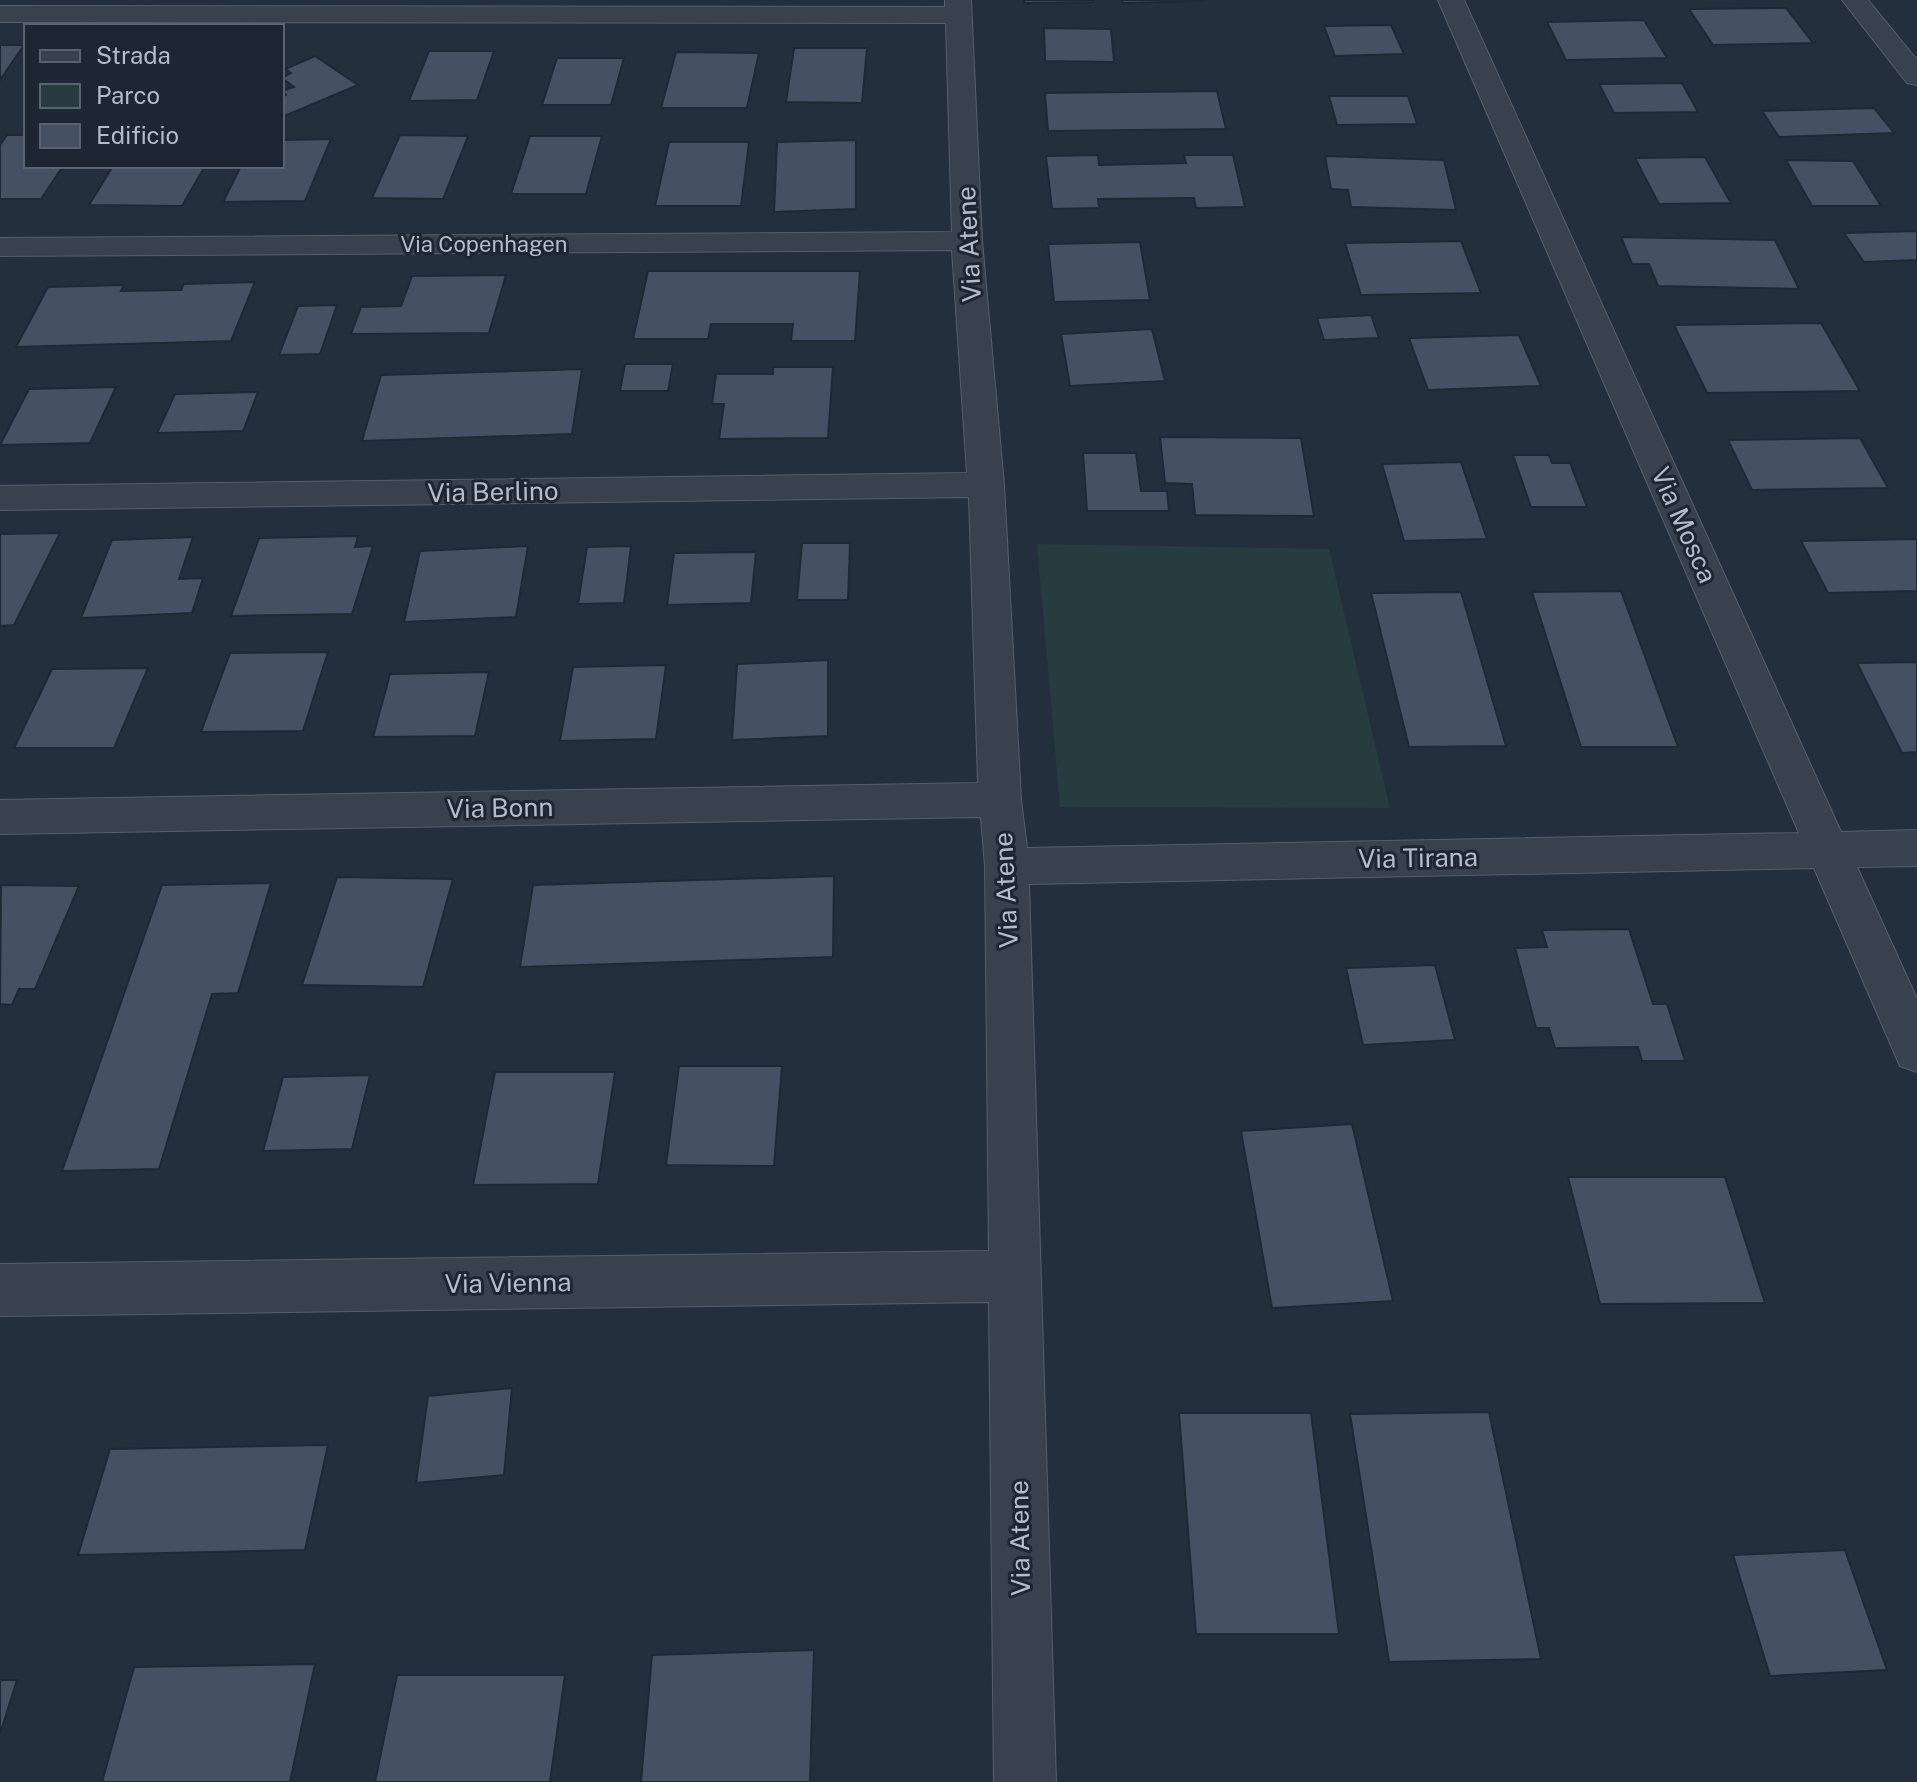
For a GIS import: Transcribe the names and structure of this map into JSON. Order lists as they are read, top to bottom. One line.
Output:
{"streets":{"street":["Via Copenhagen","Via Atene","Via Berlino","Via Mosca","Via Bonn","Via Tirana","Via Vienna"]},"crossings":[["Via Copenhagen","Via Atene"],["Via Atene","Via Berlino"],["Via Atene","Via Bonn"],["Via Atene","Via Tirana"],["Via Atene","Via Vienna"],["Via Mosca","Via Tirana"]],"legend":["Strada","Parco","Edificio"]}
